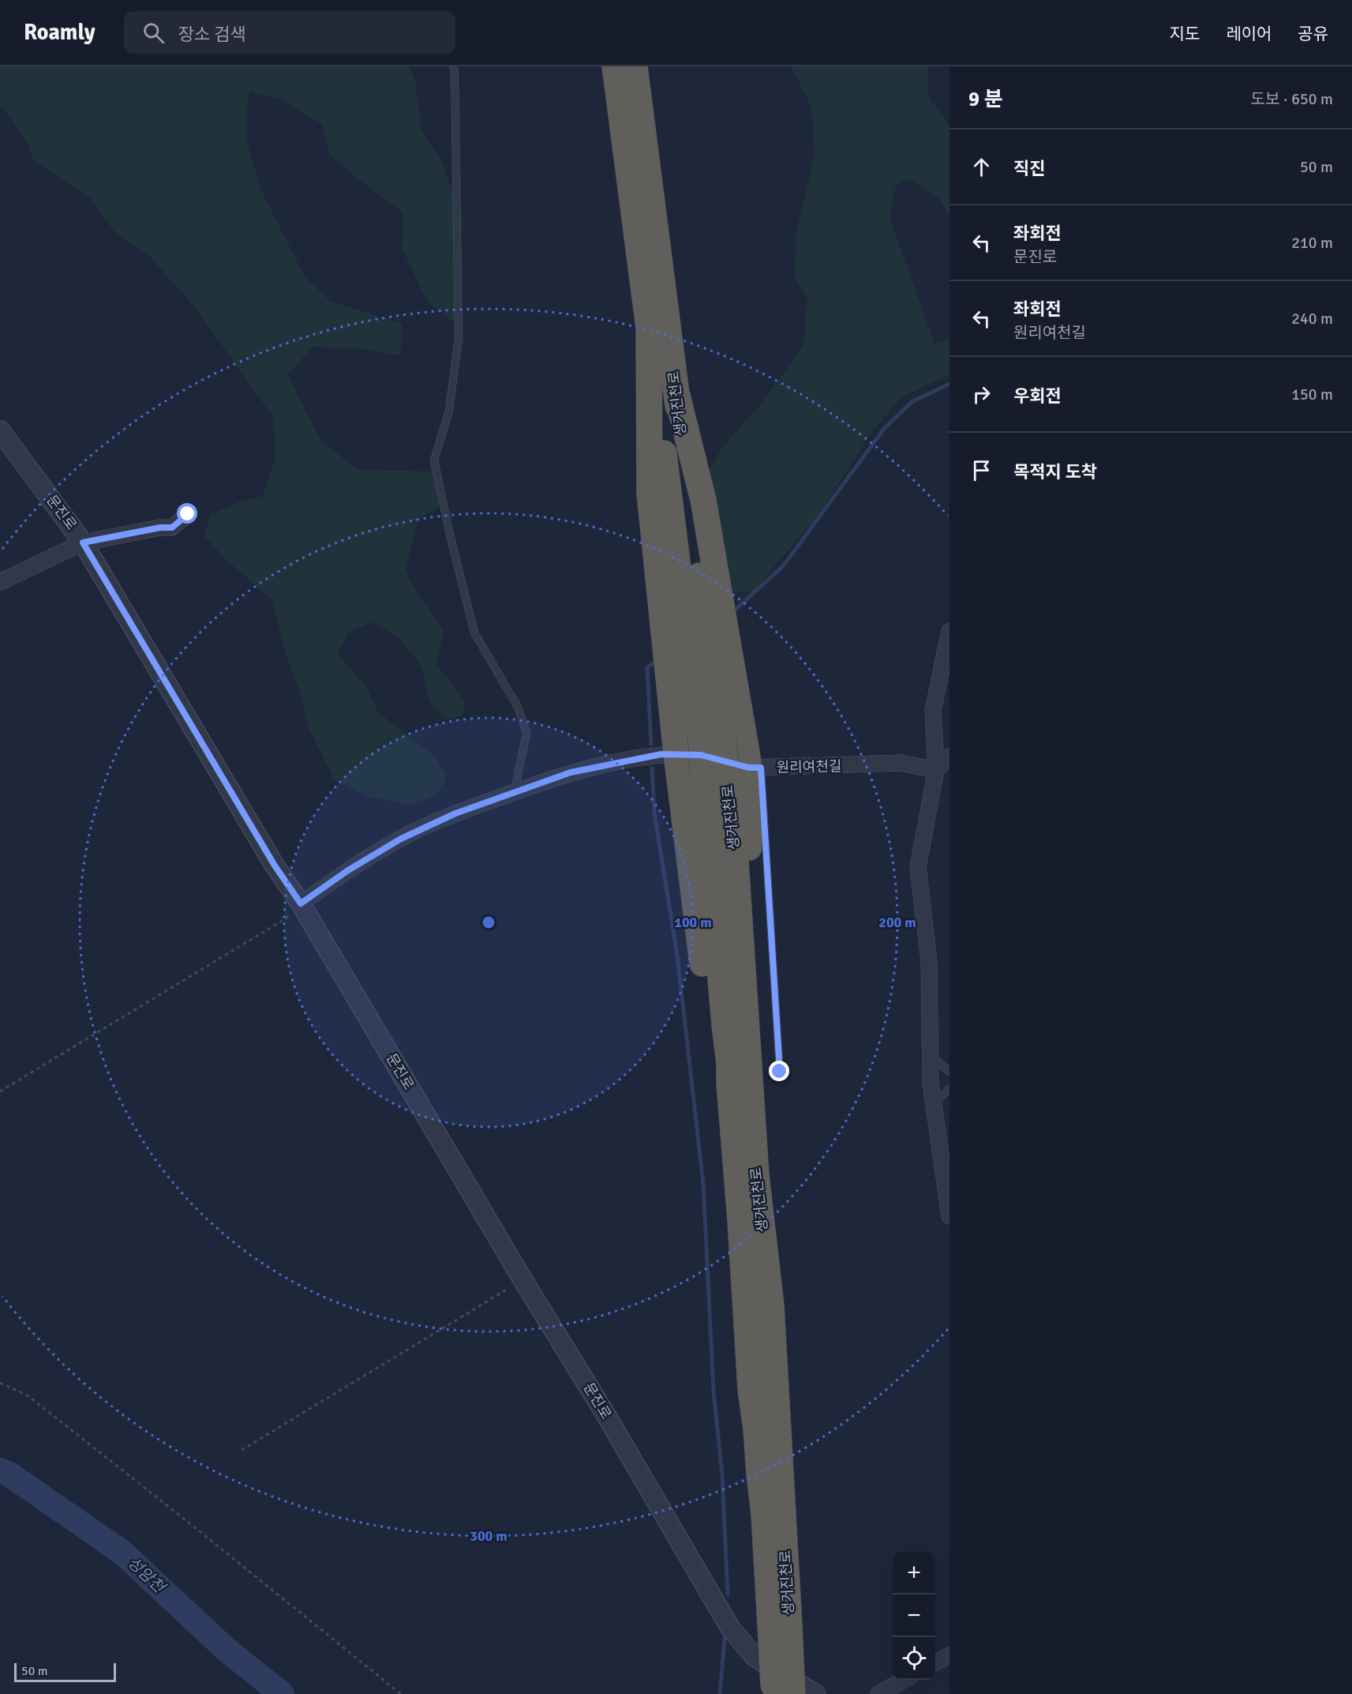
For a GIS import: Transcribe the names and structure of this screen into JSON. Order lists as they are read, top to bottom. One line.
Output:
{"streets":{"highway":["생거진천로"],"street":["문진로","원리여천길"]},"crossings":[["생거진천로","원리여천길"],["문진로","원리여천길"]],"water":["성암천"],"scale_bar":"50 m","page":{"header":"Roamly","search":"장소 검색","nav":["지도","레이어","공유"],"heading":["9 분","도보 · 650 m"],"list":[["직진","50 m"],["좌회전","문진로","210 m"],["좌회전","원리여천길","240 m"],["우회전","150 m"],"목적지 도착"],"map_buttons":["+","−"],"scale":"50 m"},"rings":["100 m","200 m","300 m"]}
